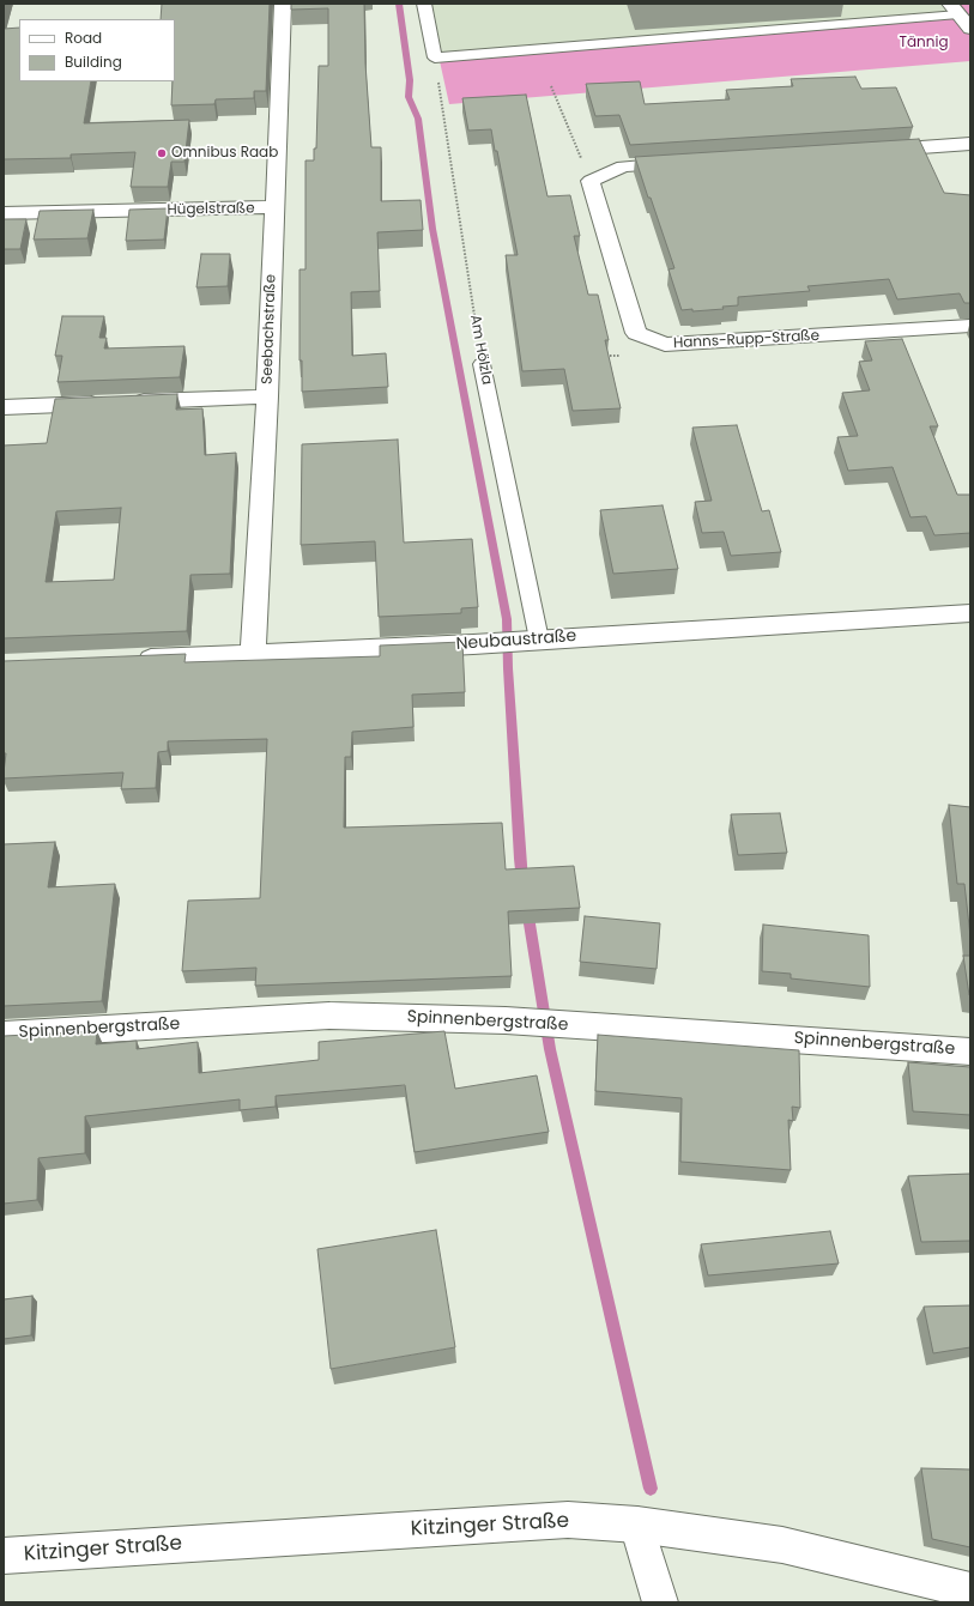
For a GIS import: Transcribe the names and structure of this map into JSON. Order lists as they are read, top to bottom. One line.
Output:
{"streets":{"street":["Hügelstraße","Seebachstraße","Hanns-Rupp-Straße","Neubaustraße","Spinnenbergstraße","Kitzinger Straße"],"lane":["Am Hölzla"]},"crossings":[["Hügelstraße","Seebachstraße"],["Seebachstraße","Neubaustraße"],["Am Hölzla","Neubaustraße"]],"parks":["Tännig"],"places":["Omnibus Raab"],"legend":["Road","Building"]}
